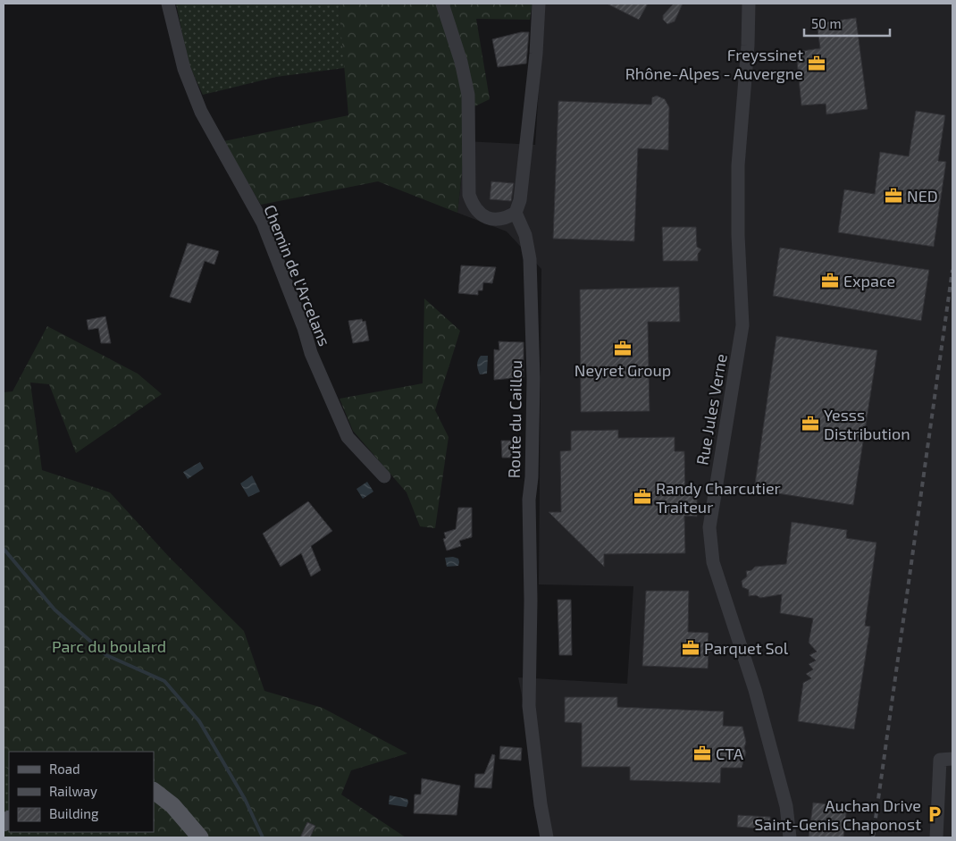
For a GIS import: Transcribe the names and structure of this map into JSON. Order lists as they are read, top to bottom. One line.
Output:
{"streets":{"street":["Chemin de l'Arcelans","Rue Jules Verne","Route du Caillou"]},"parks":["Parc du boulard"],"places":{"office":["Freyssinet Rhône-Alpes - Auvergne","NED","Expace","Neyret Group","Yesss Distribution","Randy Charcutier Traiteur","Parquet Sol","CTA"],"parking":["Auchan Drive Saint-Genis Chaponost"]},"legend":["Road","Railway","Building"],"scale_bar":"50 m"}
